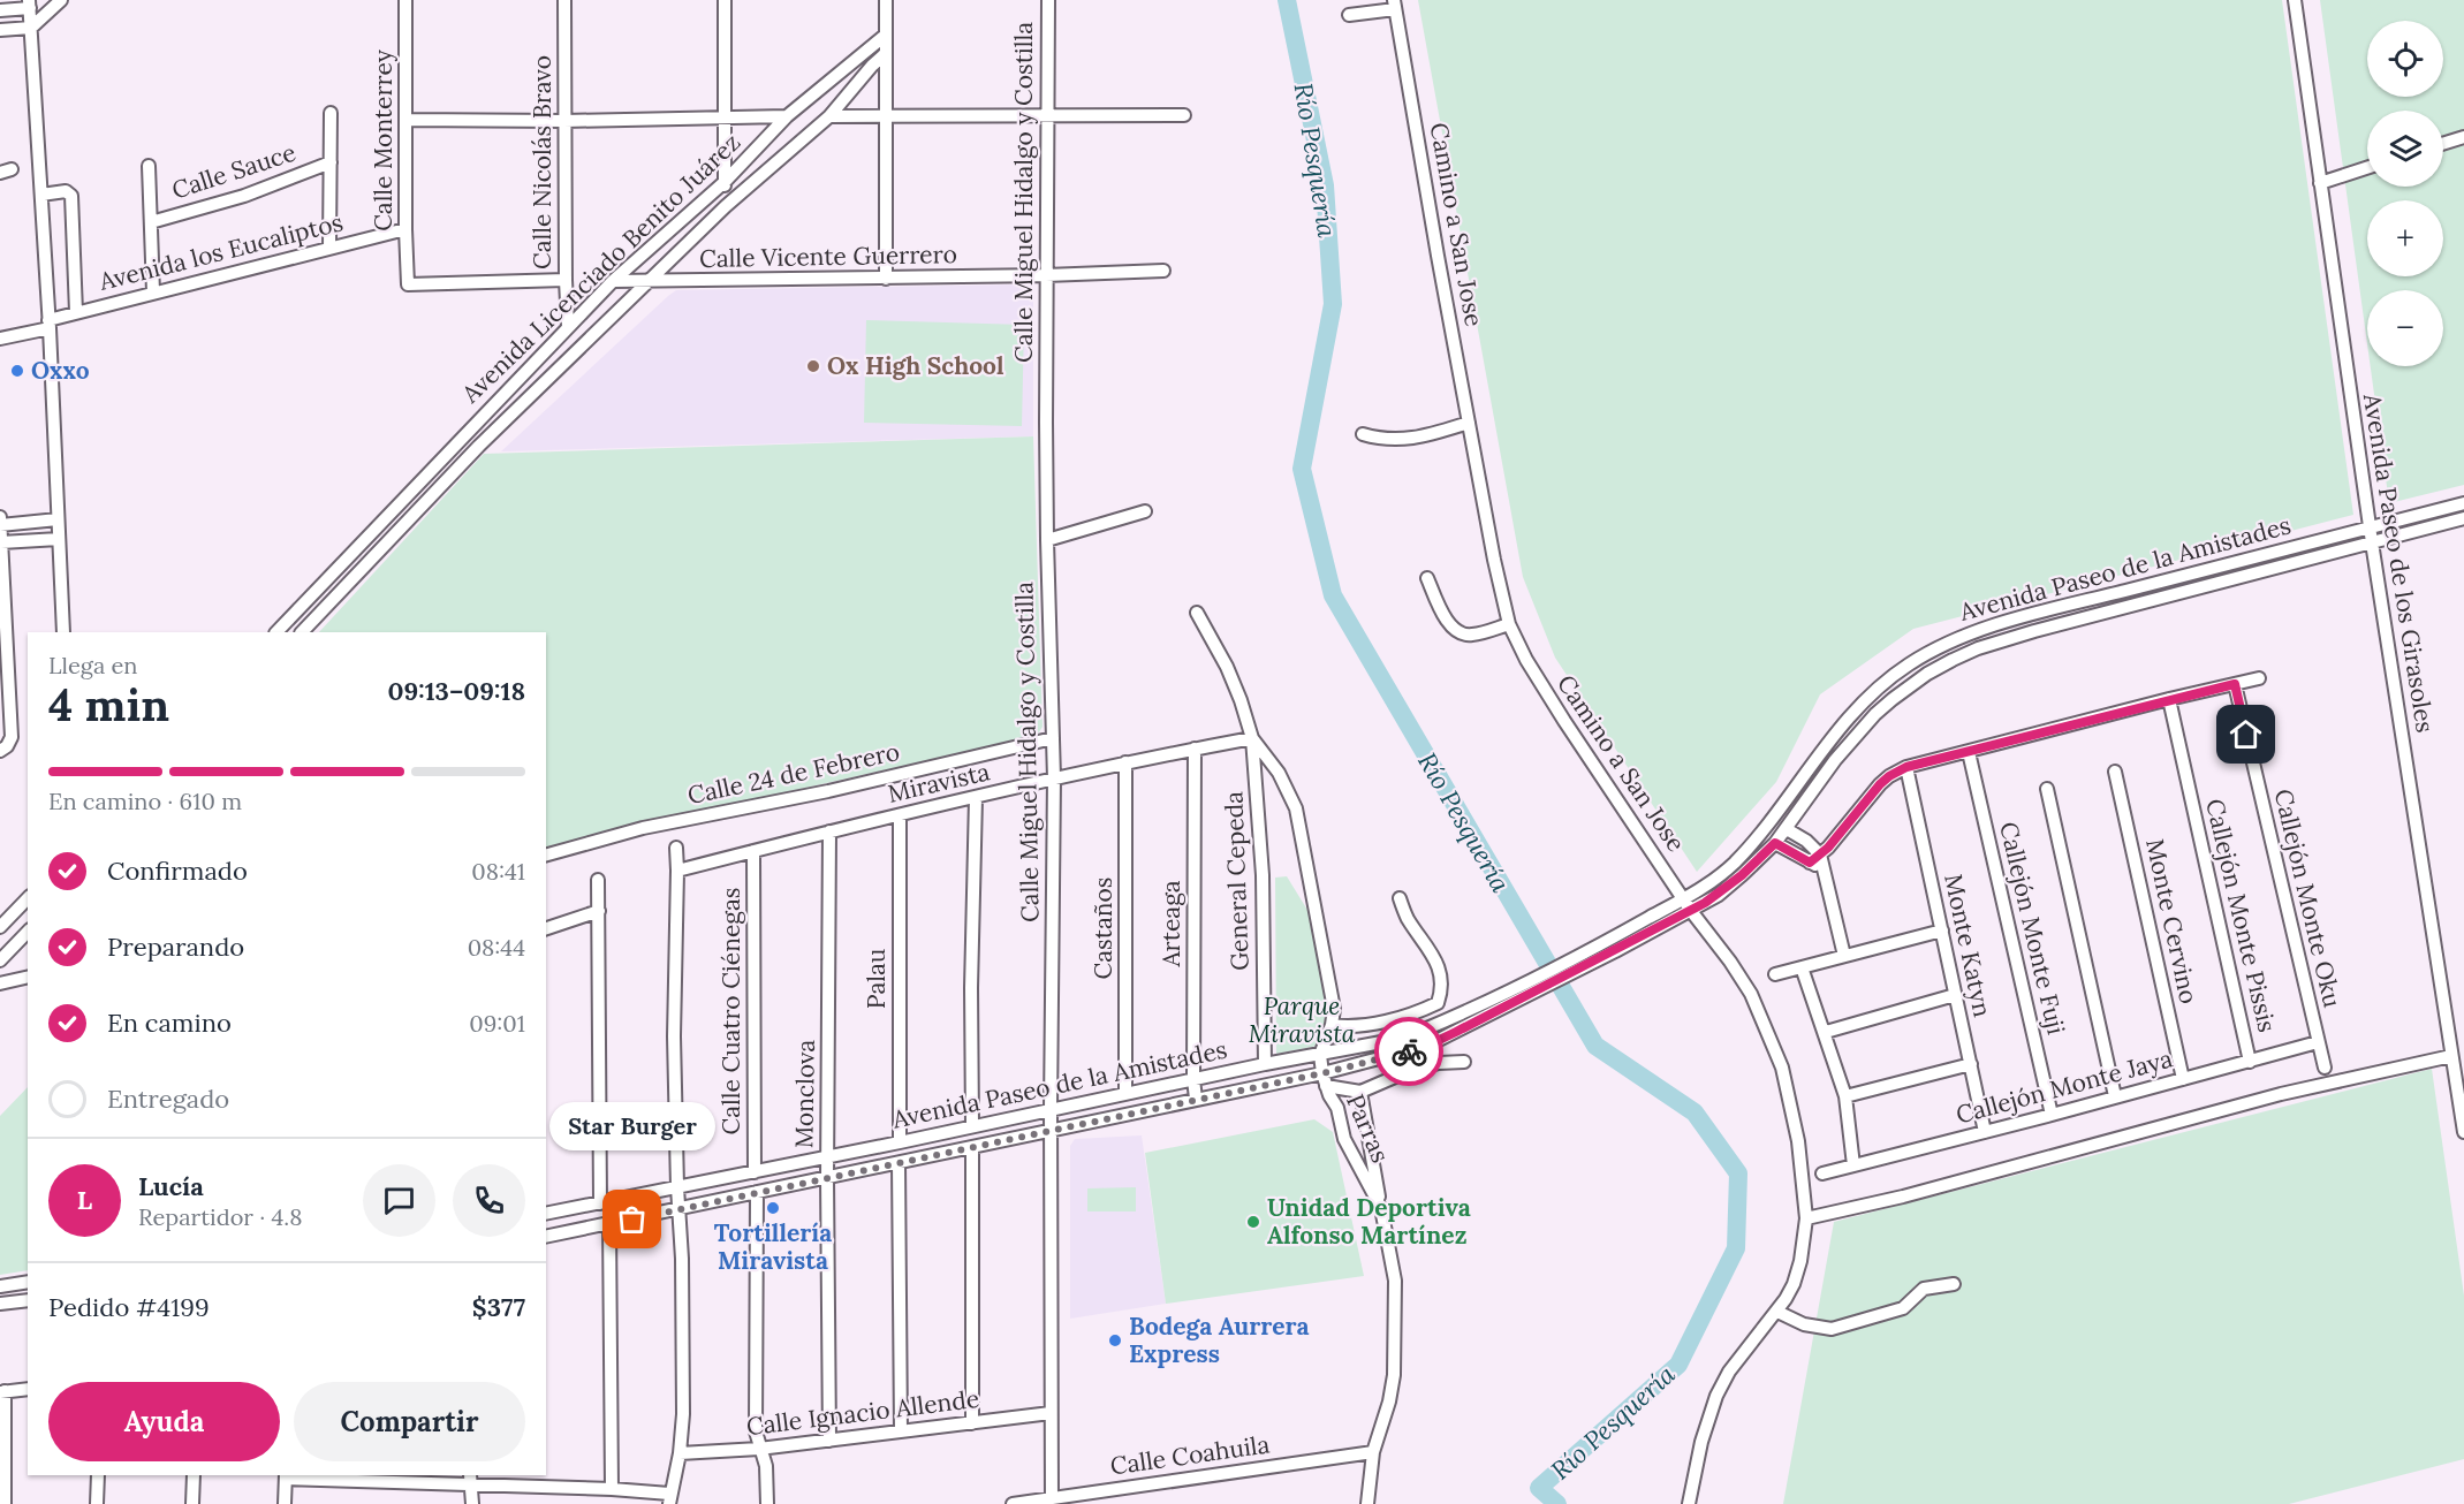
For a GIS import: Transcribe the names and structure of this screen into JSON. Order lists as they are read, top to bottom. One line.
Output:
{"streets":{"street":["Calle Monterrey","Calle Nicolás Bravo","Calle Sauce","Calle Miguel Hidalgo y Costilla","Camino a San Jose","Avenida los Eucaliptos","Calle Vicente Guerrero","Avenida Licenciado Benito Juárez","Avenida Paseo de los Girasoles","Avenida Paseo de la Amistades","Calle 24 de Febrero","Miravista","General Cepeda","Callejón Monte Oku","Callejón Monte Pissis","Monte Cervino","Arteaga","Castaños","Callejón Monte Fuji","Monte Katyn","Palau","Calle Cuatro Ciénegas","Callejón Monte Jaya","Monclova","Parras","Calle Ignacio Allende","Calle Coahuila"]},"crossings":[["Calle Monterrey","Calle Nicolás Bravo"],["Calle Monterrey","Avenida los Eucaliptos"],["Calle Nicolás Bravo","Avenida Licenciado Benito Juárez"],["Calle Miguel Hidalgo y Costilla","Calle Vicente Guerrero"],["Calle Miguel Hidalgo y Costilla","Avenida Paseo de la Amistades"],["Calle Miguel Hidalgo y Costilla","Calle 24 de Febrero"],["Calle Miguel Hidalgo y Costilla","Miravista"],["Calle Miguel Hidalgo y Costilla","Calle Ignacio Allende"],["Calle Miguel Hidalgo y Costilla","Calle Coahuila"],["Camino a San Jose","Avenida Paseo de la Amistades"],["Calle Vicente Guerrero","Avenida Licenciado Benito Juárez"],["Avenida Paseo de los Girasoles","Avenida Paseo de la Amistades"],["Avenida Paseo de la Amistades","General Cepeda"],["Avenida Paseo de la Amistades","Arteaga"],["Avenida Paseo de la Amistades","Castaños"],["Avenida Paseo de la Amistades","Palau"],["Avenida Paseo de la Amistades","Calle Cuatro Ciénegas"],["Avenida Paseo de la Amistades","Monclova"],["Avenida Paseo de la Amistades","Parras"],["Miravista","General Cepeda"],["Miravista","Arteaga"],["Miravista","Castaños"],["Miravista","Palau"],["Miravista","Calle Cuatro Ciénegas"],["Miravista","Monclova"],["Miravista","Parras"],["General Cepeda","Parras"],["Callejón Monte Oku","Callejón Monte Jaya"],["Callejón Monte Pissis","Callejón Monte Jaya"],["Monte Cervino","Callejón Monte Jaya"],["Callejón Monte Fuji","Callejón Monte Jaya"],["Monte Katyn","Callejón Monte Jaya"],["Monclova","Calle Ignacio Allende"],["Parras","Calle Coahuila"]],"water":["Río Pesquería"],"parks":["Parque Miravista"],"places":["Ox High School","Oxxo","Tortillería Miravista","Star Burger","Unidad Deportiva Alfonso Martínez","Bodega Aurrera Express"],"page":{"map_buttons":["+","−"],"heading":["4 min","Llega en","09:13–09:18"],"panel":["Lucía","Repartidor · 4.8","Pedido #4199","$377"],"bar":"En camino · 610 m","list":[["Confirmado","08:41"],["Preparando","08:44"],["En camino","09:01"],"Entregado"],"bubble":"Star Burger","round":"L","buttons":["Ayuda","Compartir"]}}
